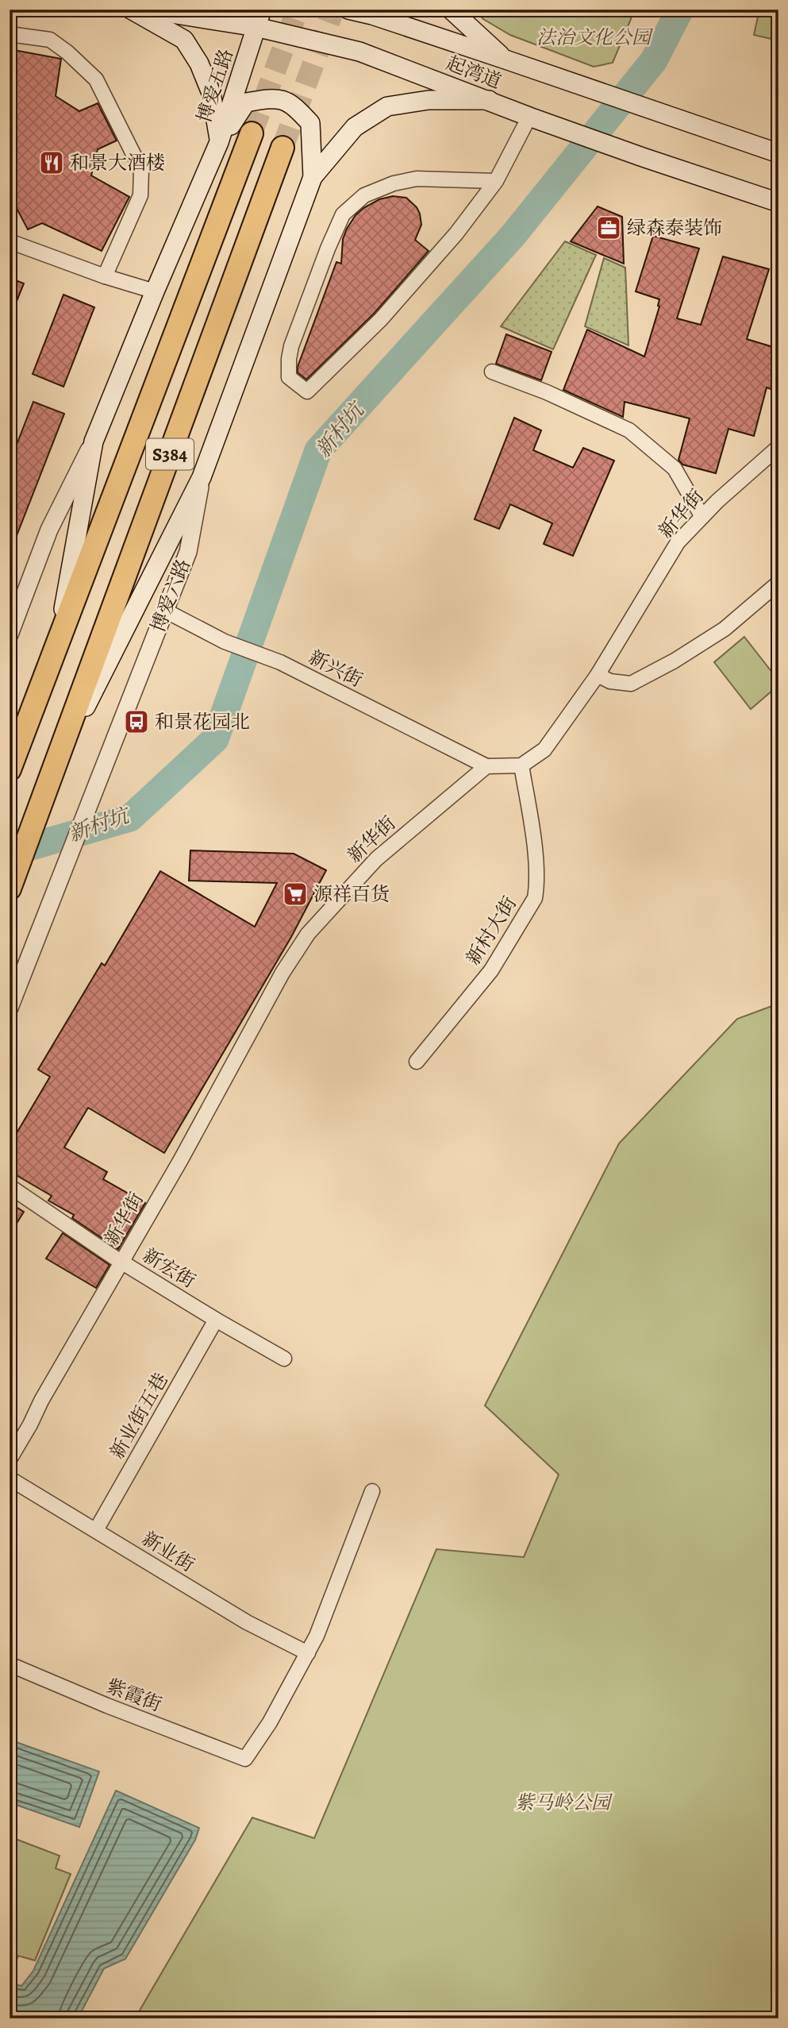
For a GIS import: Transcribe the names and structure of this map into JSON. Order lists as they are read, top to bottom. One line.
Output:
{"streets":{"highway":["S384"],"main road":["起湾道","博爱五路","博爱六路"],"street":["新华街","新兴街","新村大街","新宏街","新业街五巷","新业街","紫霞街"]},"crossings":[["起湾道","博爱五路"],["新华街","新兴街"],["新华街","新村大街"],["新华街","新宏街"],["博爱六路","新兴街"],["新宏街","新业街五巷"],["新业街五巷","新业街"],["新业街","紫霞街"]],"water":["新村坑"],"parks":["法治文化公园","紫马岭公园"],"places":{"restaurant":["和景大酒楼"],"office":["绿森泰装饰"],"bus stop":["和景花园北"],"supermarket":["源祥百货"]}}
